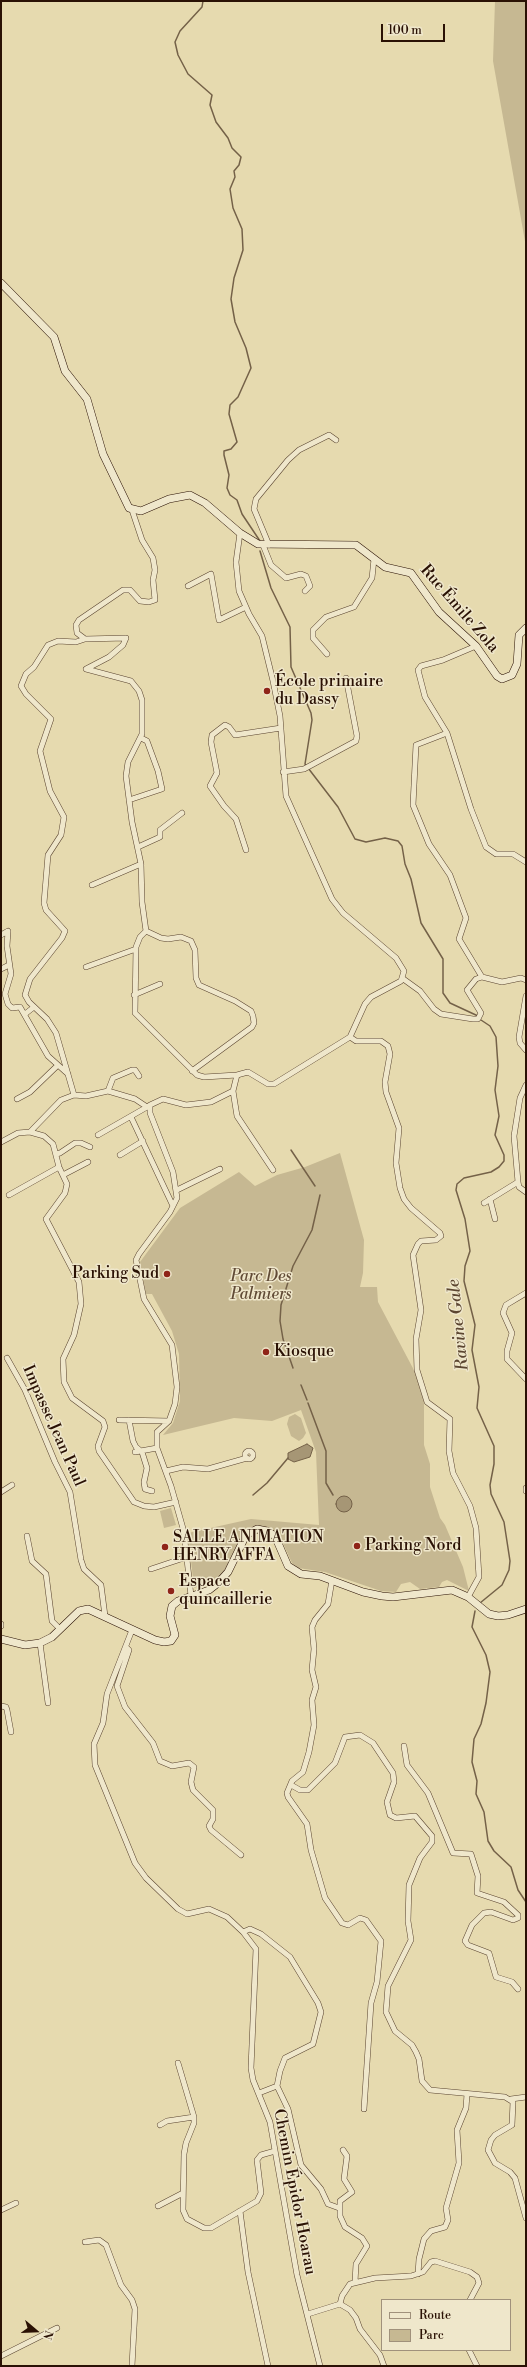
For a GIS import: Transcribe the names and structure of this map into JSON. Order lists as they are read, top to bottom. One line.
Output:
{"streets":{"main road":["Rue Émile Zola"],"street":["Impasse Jean Paul","Chemin Épidor Hoarau"]},"water":["Ravine Gale"],"parks":["Parc Des Palmiers"],"places":["École primaire du Dassy","Parking Sud","Kiosque","Parking Nord","SALLE ANIMATION HENRY AFFA","Espace quincaillerie"],"legend":["Route","Parc"],"scale_bar":"100 m","north":"right"}
